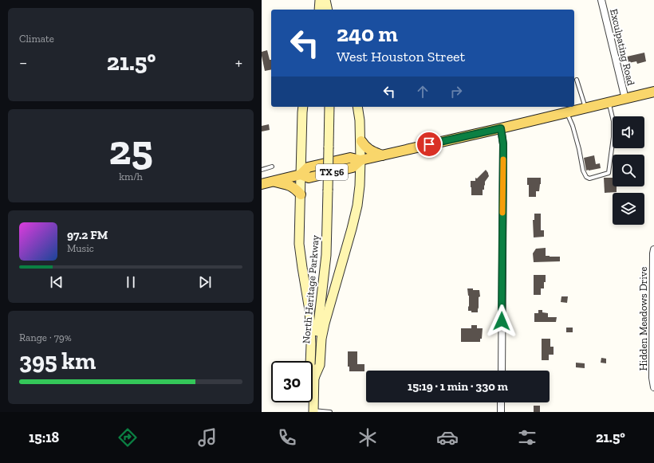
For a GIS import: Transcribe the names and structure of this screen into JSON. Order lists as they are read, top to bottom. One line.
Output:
{"streets":{"main road":["TX 56","North Heritage Parkway"],"street":["Exculpating Road","Hidden Meadows Drive"]},"crossings":[["Exculpating Road","TX 56"]],"page":{"tile":["Climate",["25","km/h"],["Range · 79%","395 km"]],"turn":["240 m","West Houston Street"],"heat":["−","21.5°","+"],"song":["97.2 FM","Music"],"limit":"30","trip":"15:19 · 1 min · 330 m","tabs":["15:18","21.5°"]}}
